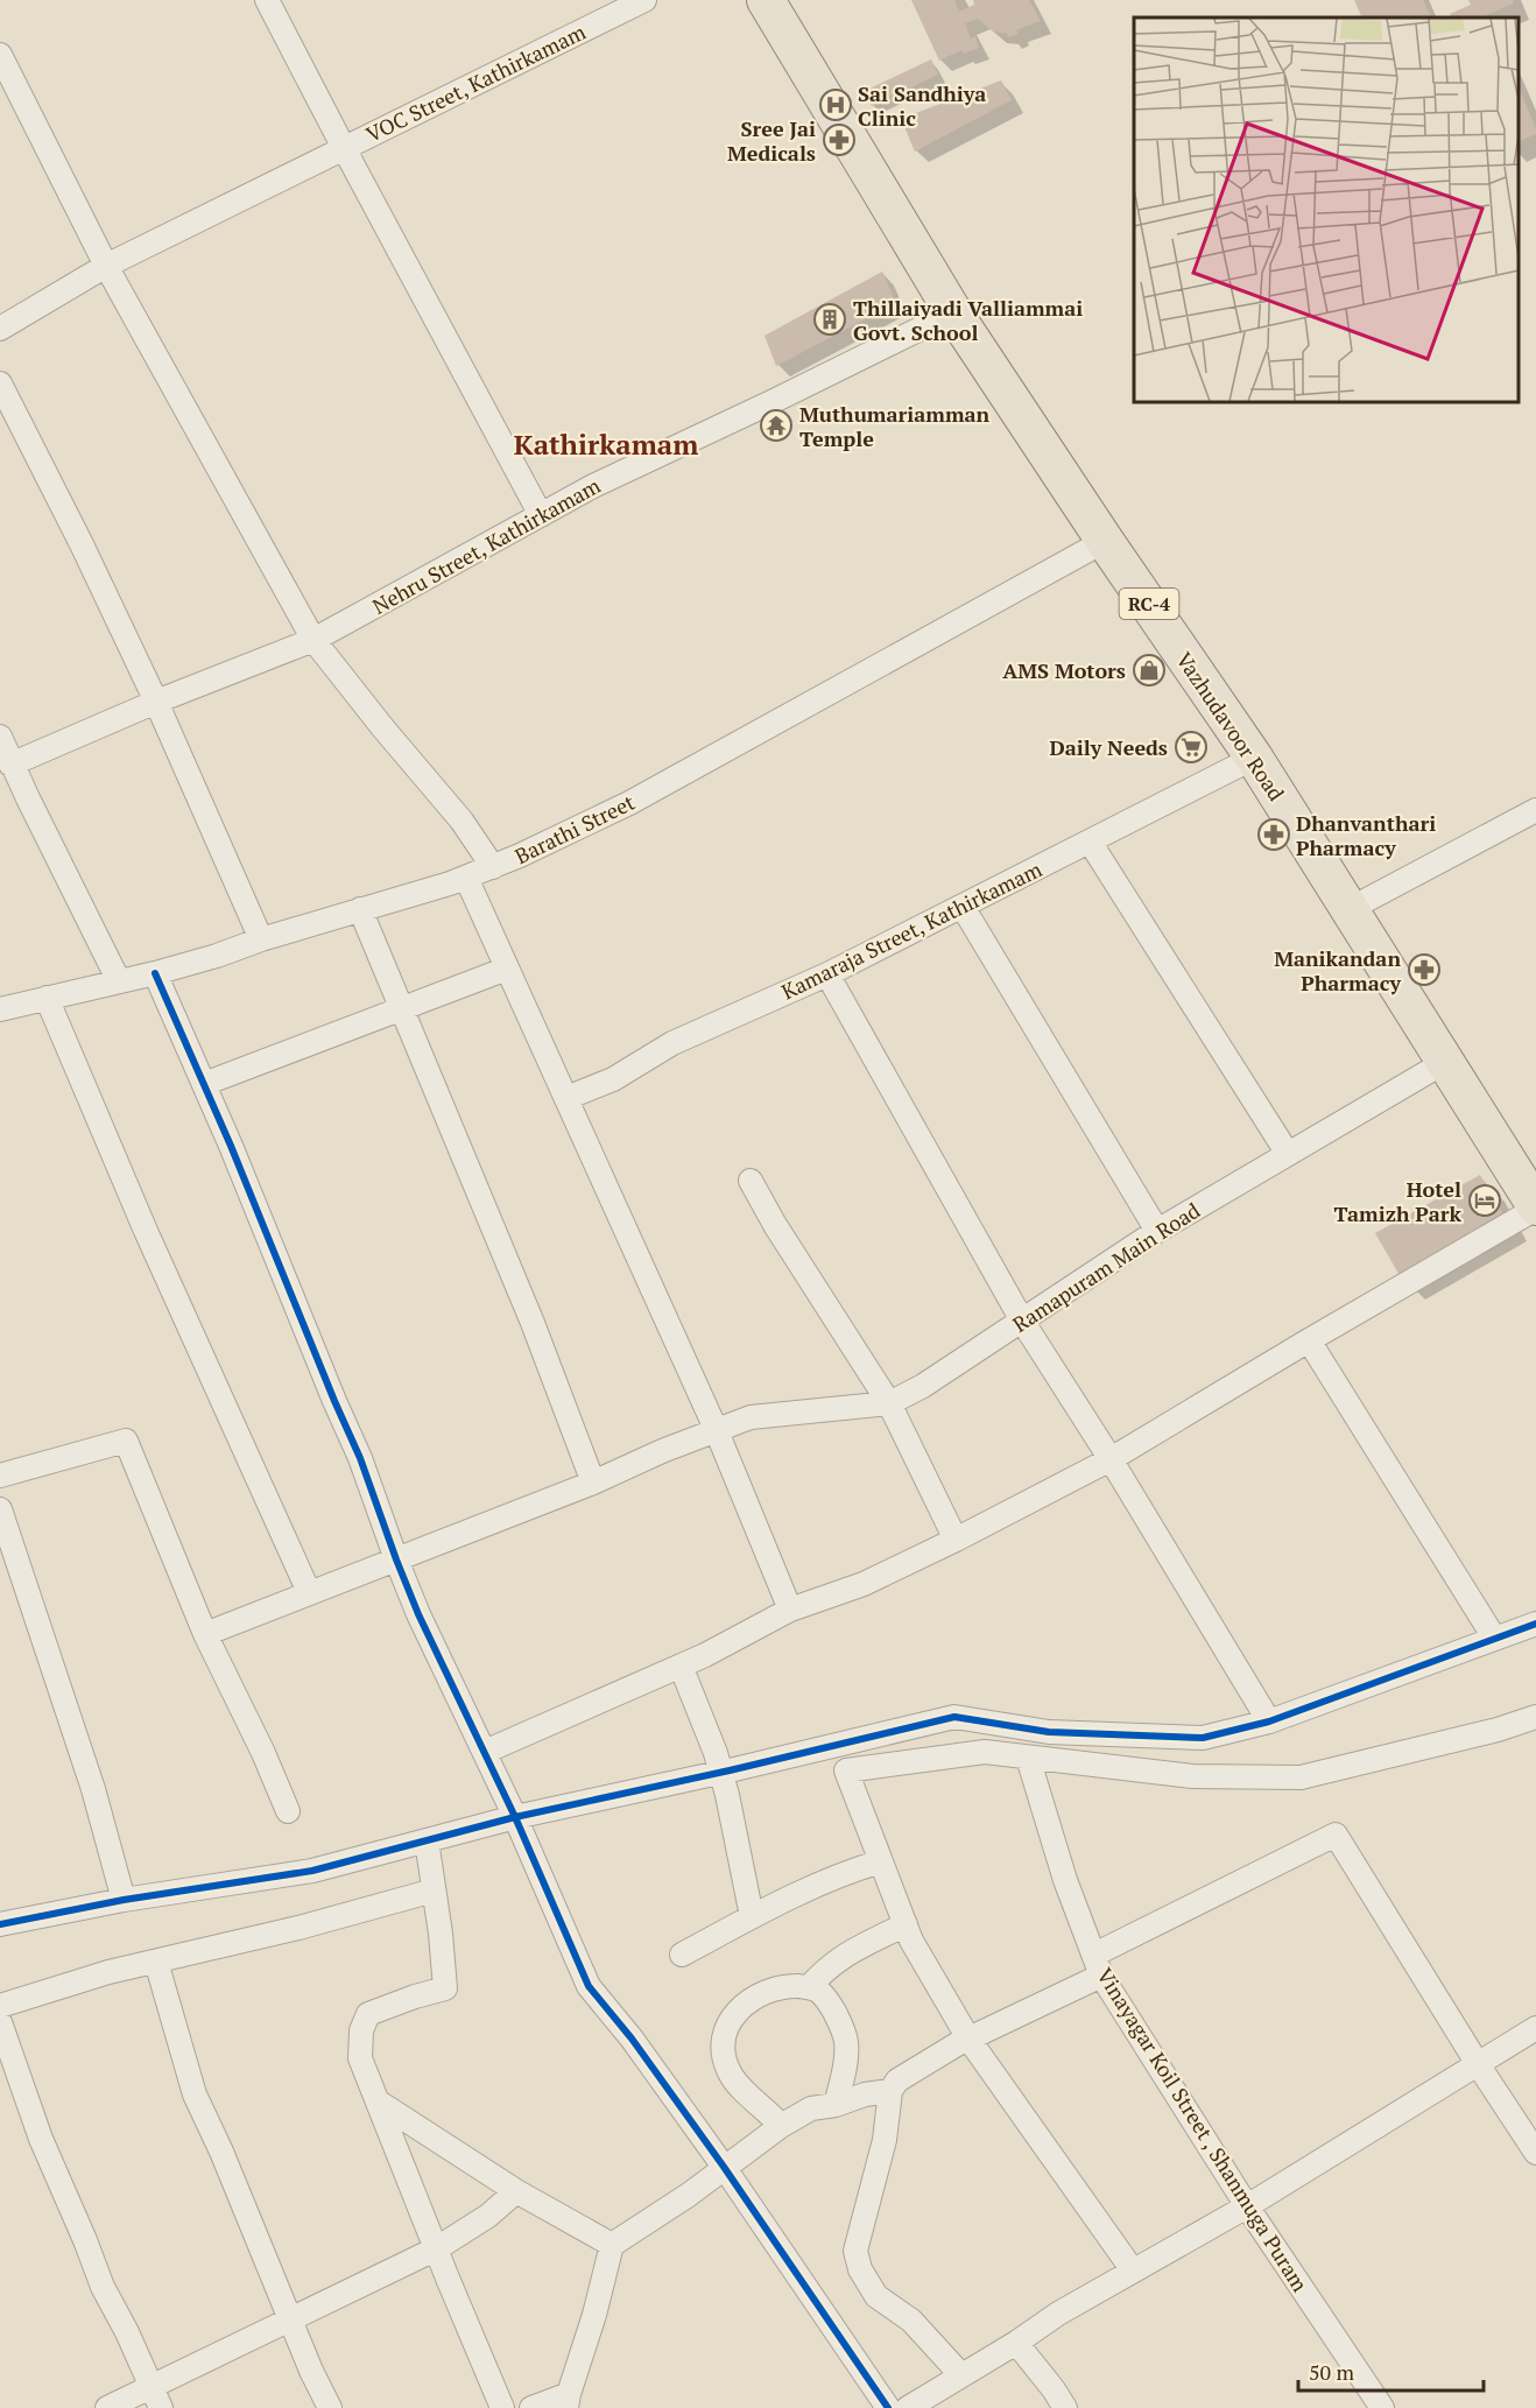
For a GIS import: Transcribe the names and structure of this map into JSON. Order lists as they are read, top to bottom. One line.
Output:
{"streets":{"main road":["RC-4","Vazhudavoor Road"],"street":["VOC Street, Kathirkamam","Nehru Street, Kathirkamam","Barathi Street","Kamaraja Street, Kathirkamam","Ramapuram Main Road","Vinayagar Koil Street , Shanmuga Puram"]},"crossings":[["Nehru Street, Kathirkamam","Vazhudavoor Road"],["Vazhudavoor Road","Barathi Street"],["Vazhudavoor Road","Kamaraja Street, Kathirkamam"],["Vazhudavoor Road","Ramapuram Main Road"]],"districts":["Kathirkamam"],"places":{"hospital":["Sai Sandhiya Clinic"],"pharmacy":["Sree Jai Medicals","Dhanvanthari Pharmacy","Manikandan Pharmacy"],"building":["Thillaiyadi Valliammai Govt. School"],"temple":["Muthumariamman Temple"],"shop":["AMS Motors"],"supermarket":["Daily Needs"],"hotel":["Hotel Tamizh Park"]},"scale_bar":"50 m"}
